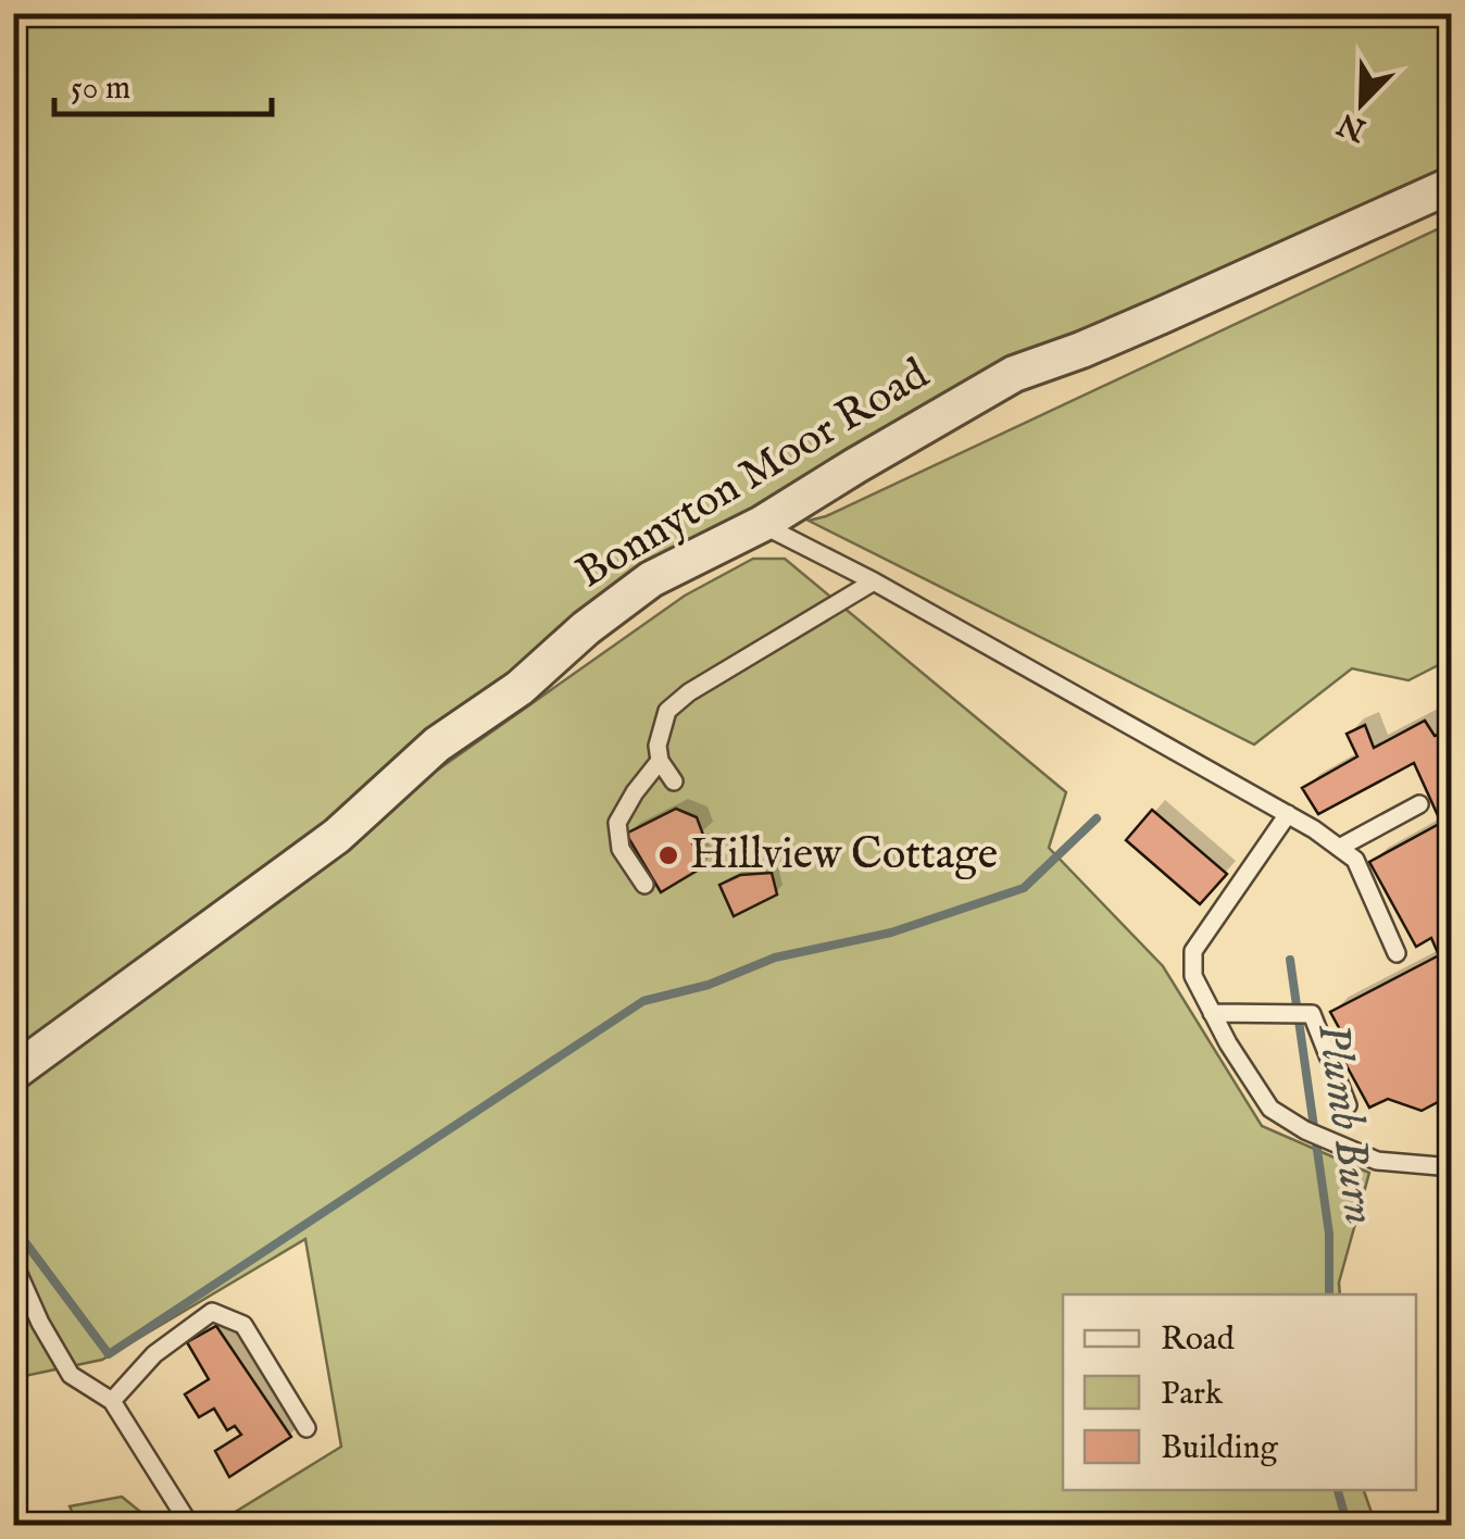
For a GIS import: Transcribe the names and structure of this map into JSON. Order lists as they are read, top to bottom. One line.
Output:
{"streets":{"street":["Bonnyton Moor Road"]},"water":["Plumb Burn"],"places":["Hillview Cottage"],"legend":["Road","Park","Building"],"scale_bar":"50 m","north":"bottom left"}
